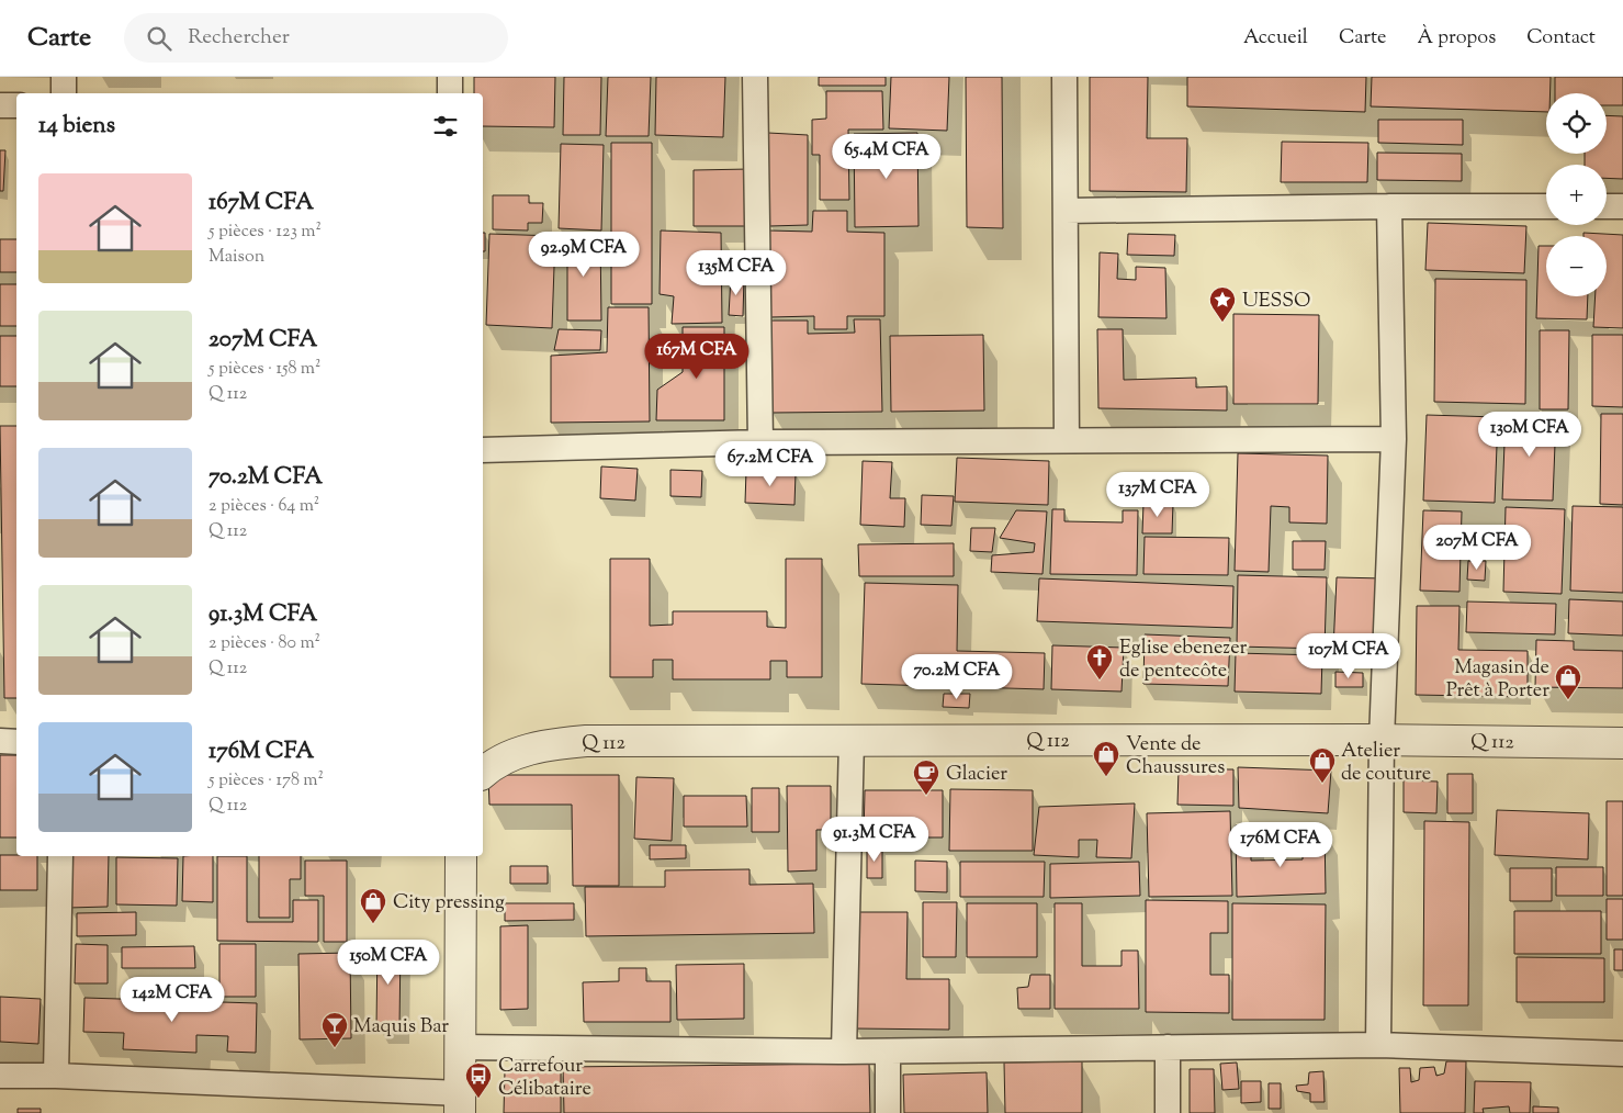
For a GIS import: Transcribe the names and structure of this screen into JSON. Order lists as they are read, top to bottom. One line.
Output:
{"streets":{"street":["Q 112"]},"places":{"place":["UESSO"],"church":["Eglise ebenezer de pentecôte"],"shop":["Magasin de Prêt à Porter","Vente de Chaussures","Atelier de couture","City pressing"],"cafe":["Glacier"],"bar":["Maquis Bar"],"bus stop":["Carrefour Célibataire"]},"page":{"header":"Carte","search":"Rechercher","nav":["Accueil","Carte","À propos","Contact"],"map_buttons":["+","−"],"heading":"14 biens","price":["65.4M CFA","92.9M CFA","135M CFA","167M CFA","130M CFA","67.2M CFA","137M CFA","207M CFA","107M CFA","70.2M CFA","91.3M CFA","176M CFA","150M CFA","142M CFA"],"list":[{"name":"167M CFA","note":"5 pièces · 123 m² · Maison"},{"name":"207M CFA","note":"5 pièces · 158 m² · Q 112"},{"name":"70.2M CFA","note":"2 pièces · 64 m² · Q 112"},{"name":"91.3M CFA","note":"2 pièces · 80 m² · Q 112"},{"name":"176M CFA","note":"5 pièces · 178 m² · Q 112"}]}}
